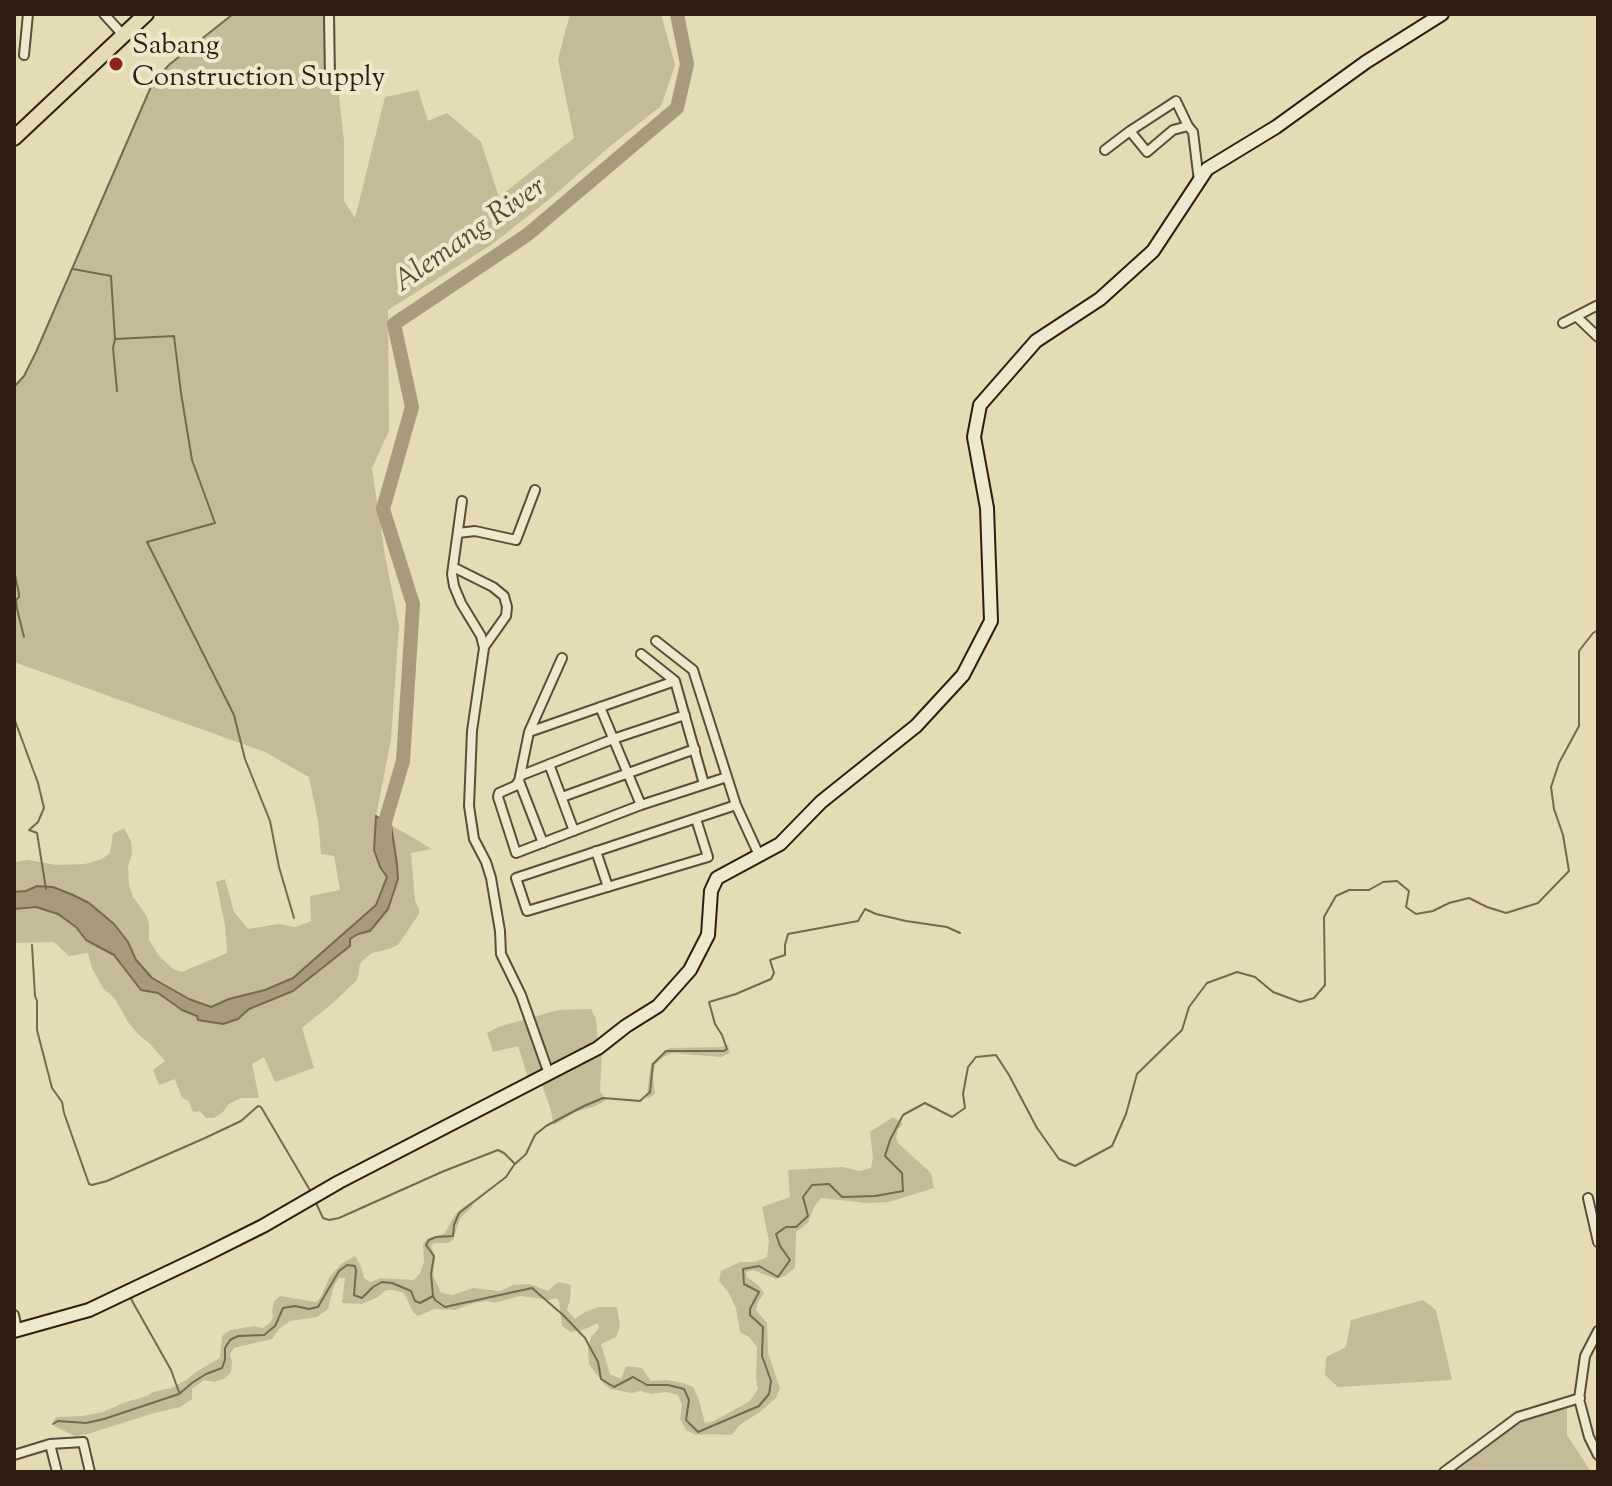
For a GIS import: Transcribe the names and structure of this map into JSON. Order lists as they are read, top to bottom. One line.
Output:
{"water":["Alemang River"],"places":["Sabang Construction Supply"]}
